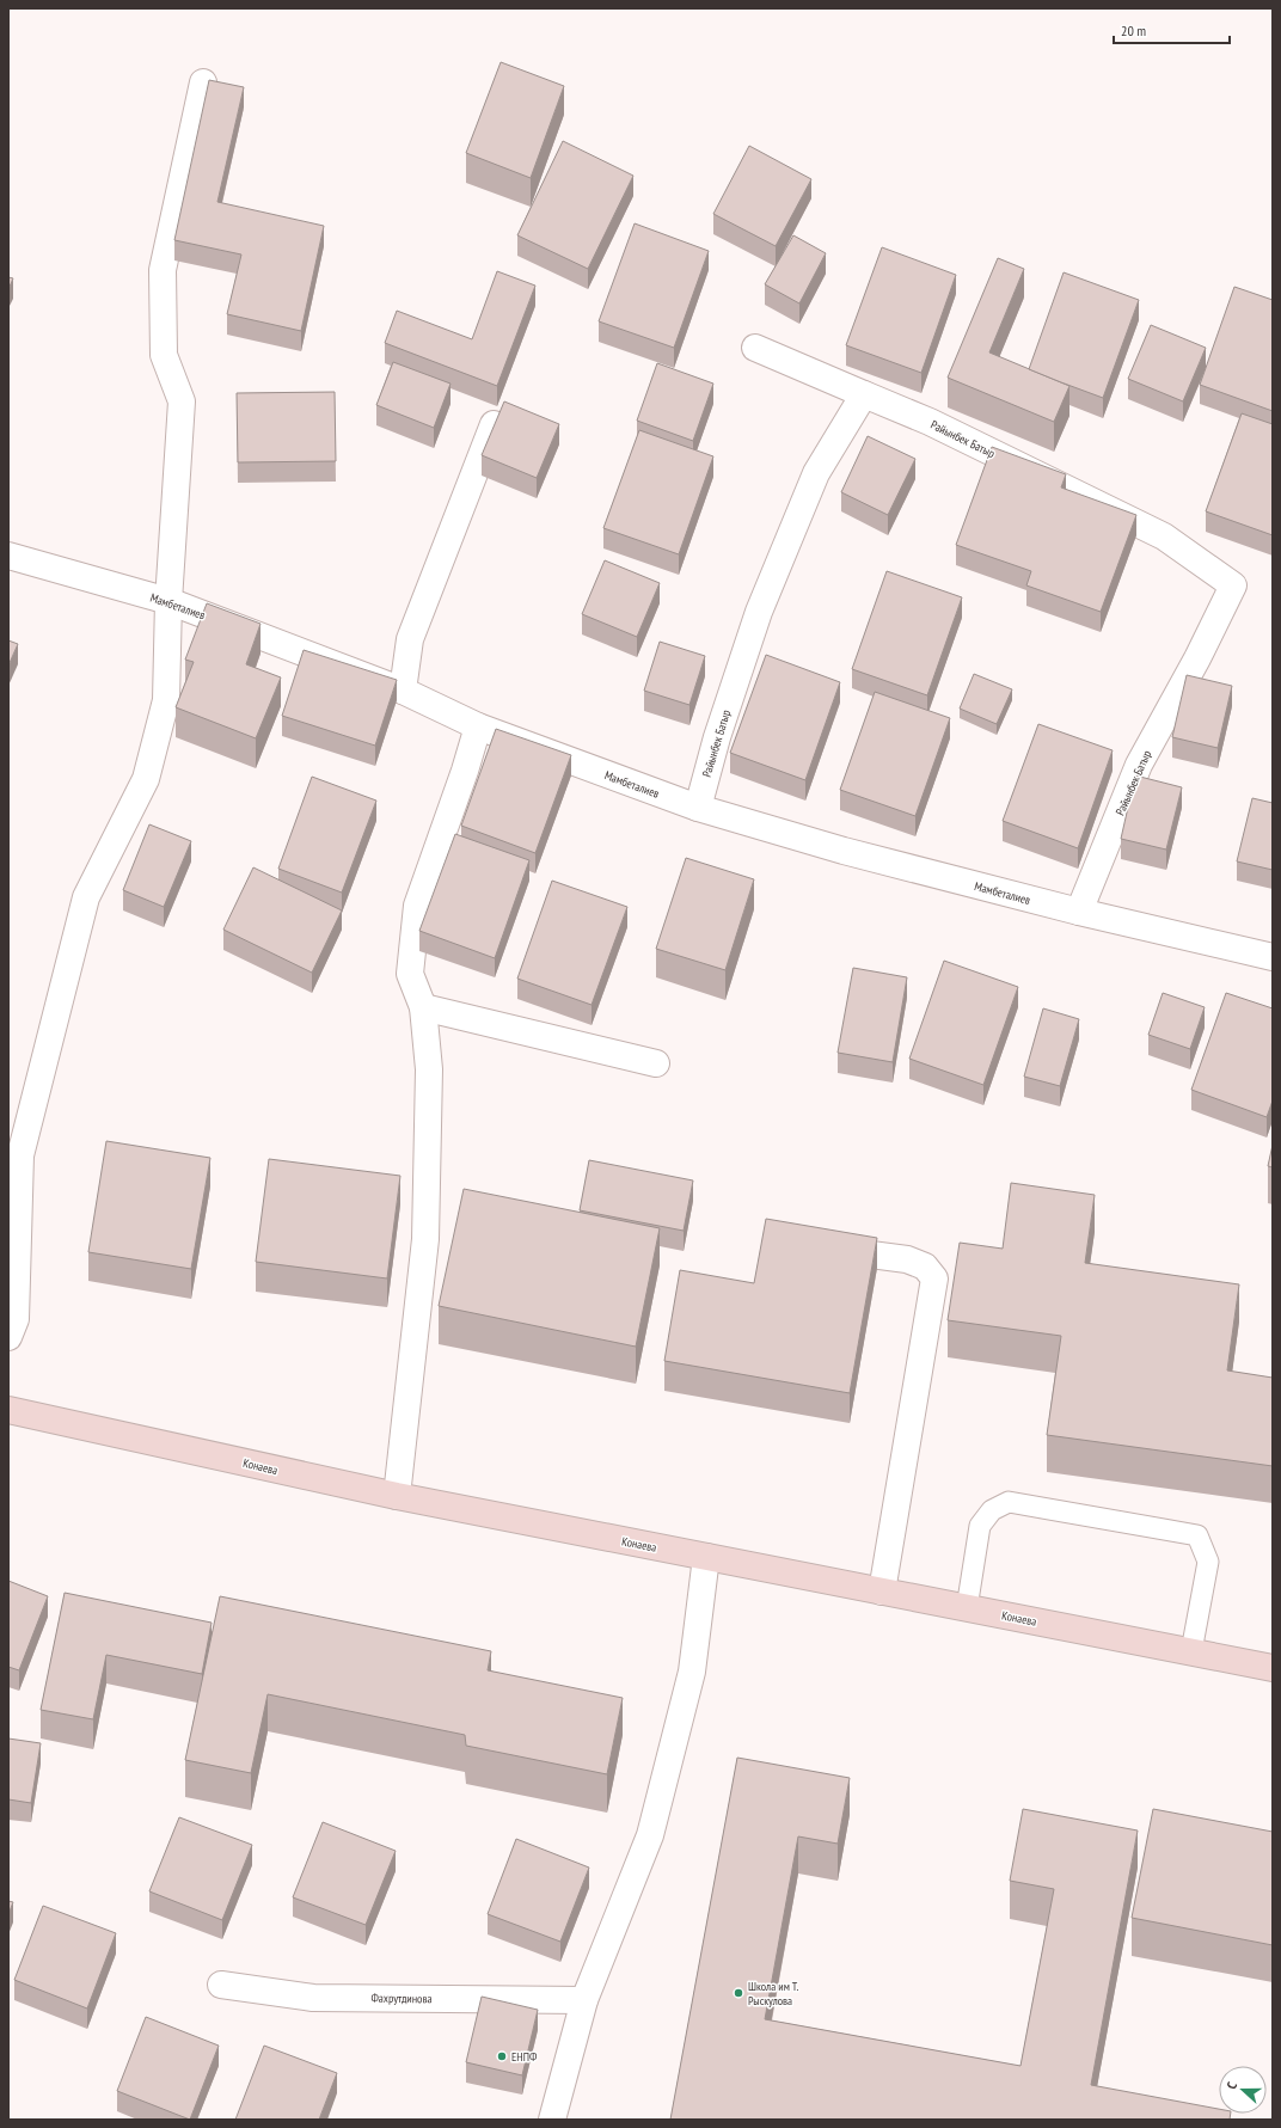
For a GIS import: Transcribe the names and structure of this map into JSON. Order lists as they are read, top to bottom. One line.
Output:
{"streets":{"main road":["Конаева"],"street":["Райынбек Батыр","Мамбеталиев","Фахрутдинова"]},"crossings":[["Райынбек Батыр","Мамбеталиев"]],"places":["Школа им Т. Рыскулова","ЕНПФ"],"scale_bar":"20 m","north":"left"}
